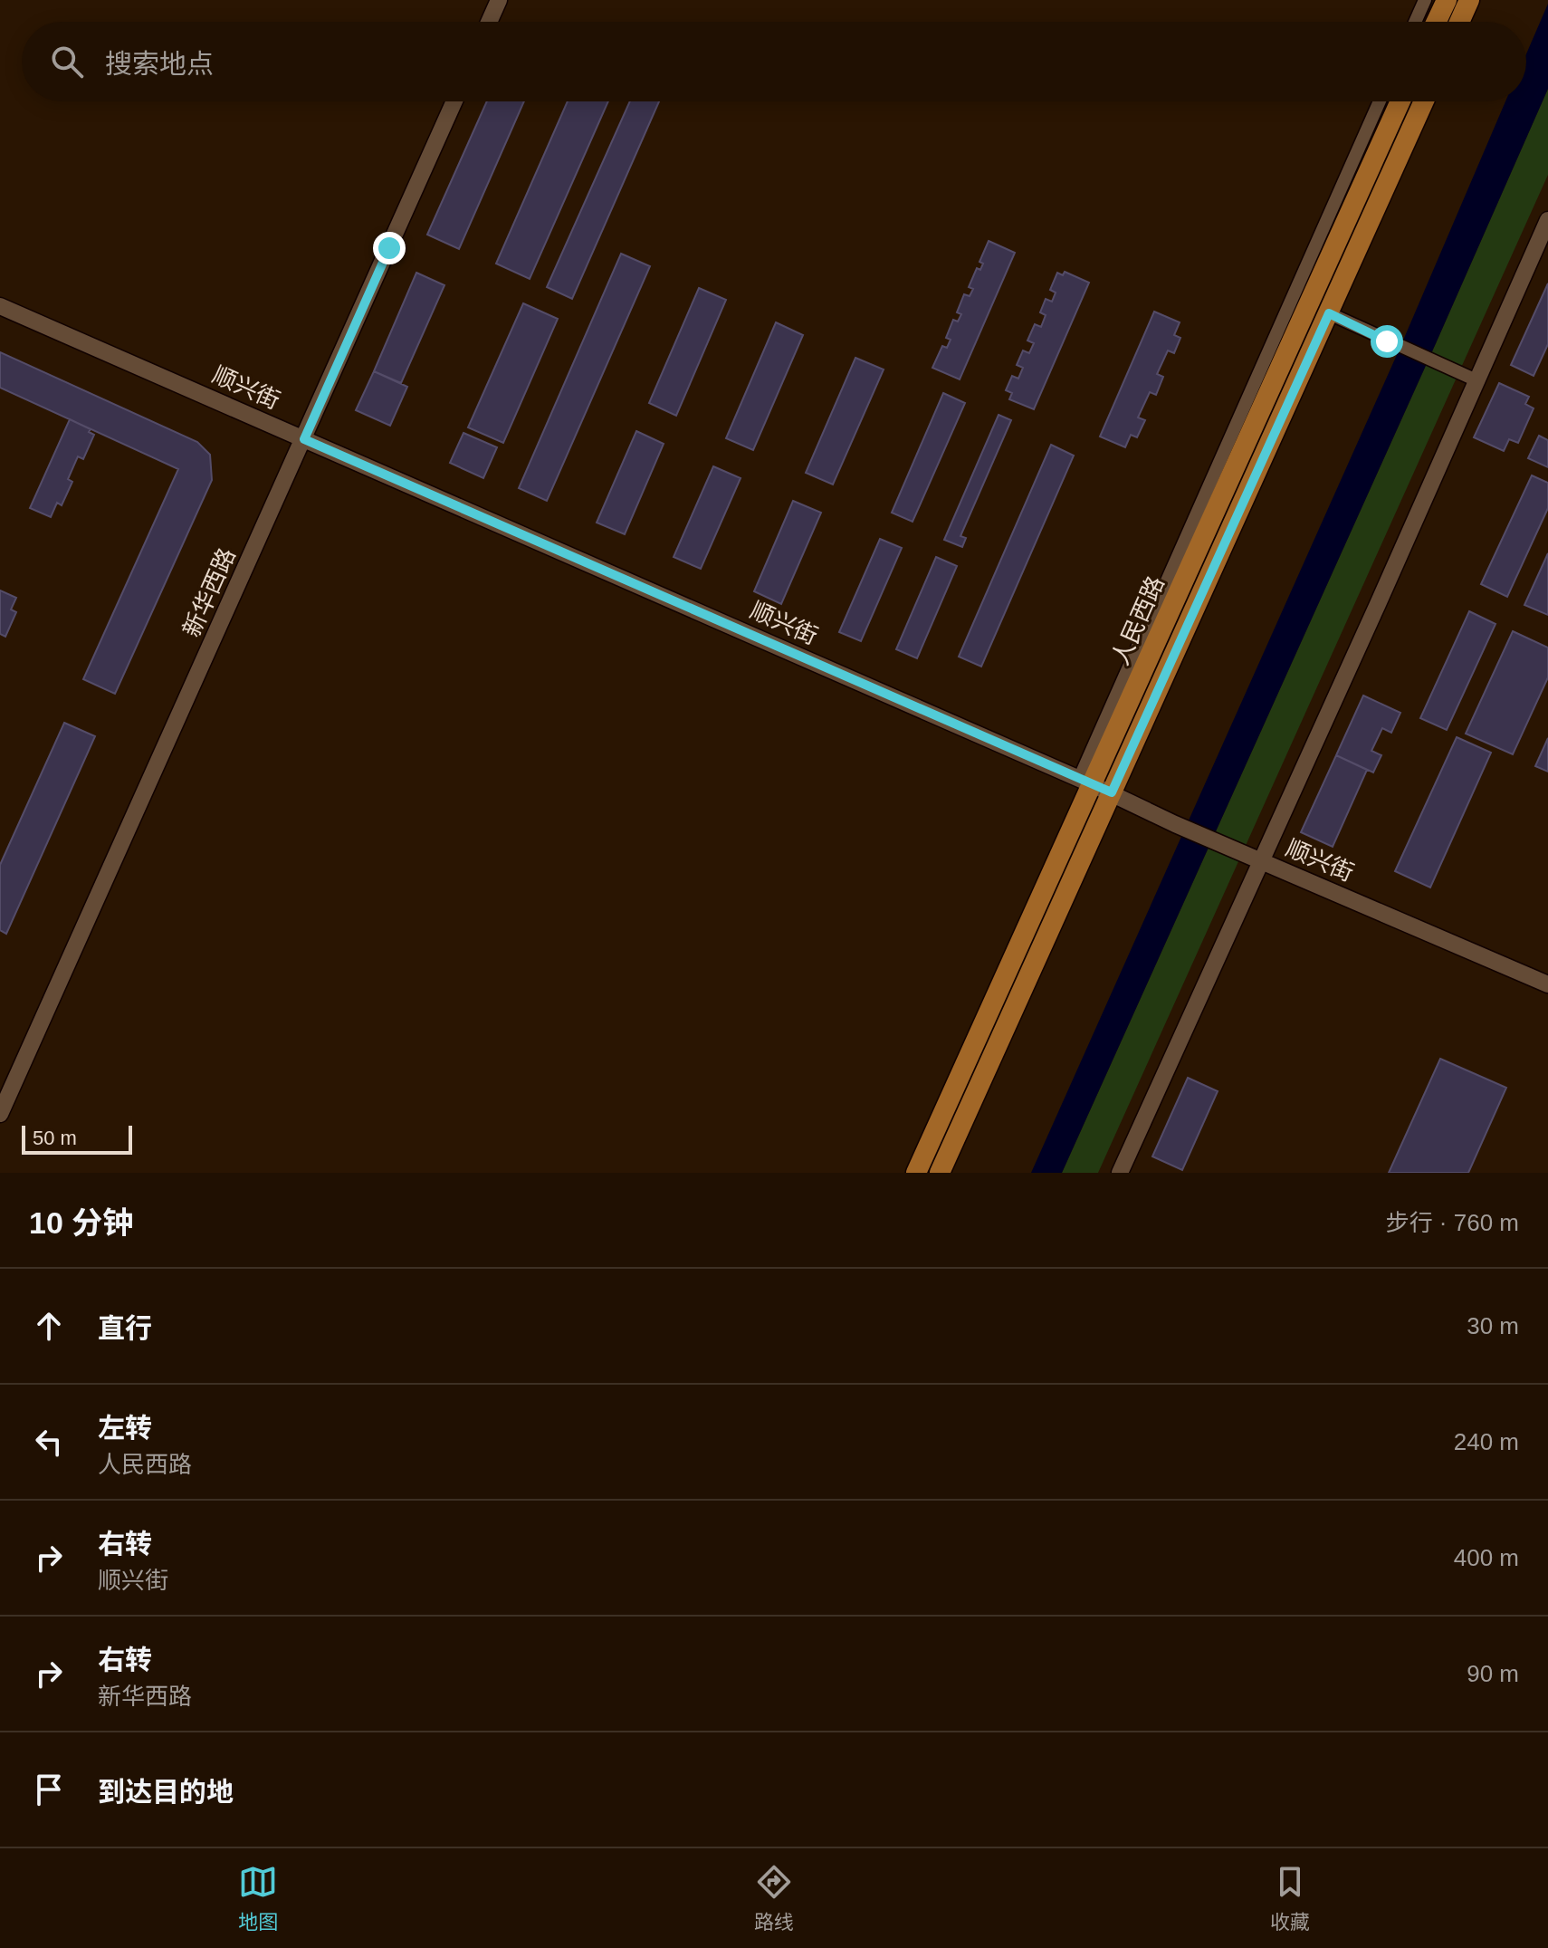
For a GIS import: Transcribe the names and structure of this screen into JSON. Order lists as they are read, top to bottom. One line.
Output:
{"streets":{"main road":["人民西路"],"street":["顺兴街","新华西路"]},"crossings":[["顺兴街","新华西路"],["顺兴街","人民西路"]],"scale_bar":"50 m","page":{"search":"搜索地点","scale":"50 m","heading":["10 分钟","步行 · 760 m"],"list":[["直行","30 m"],["左转","人民西路","240 m"],["右转","顺兴街","400 m"],["右转","新华西路","90 m"],"到达目的地"],"nav":["地图","路线","收藏"]}}
